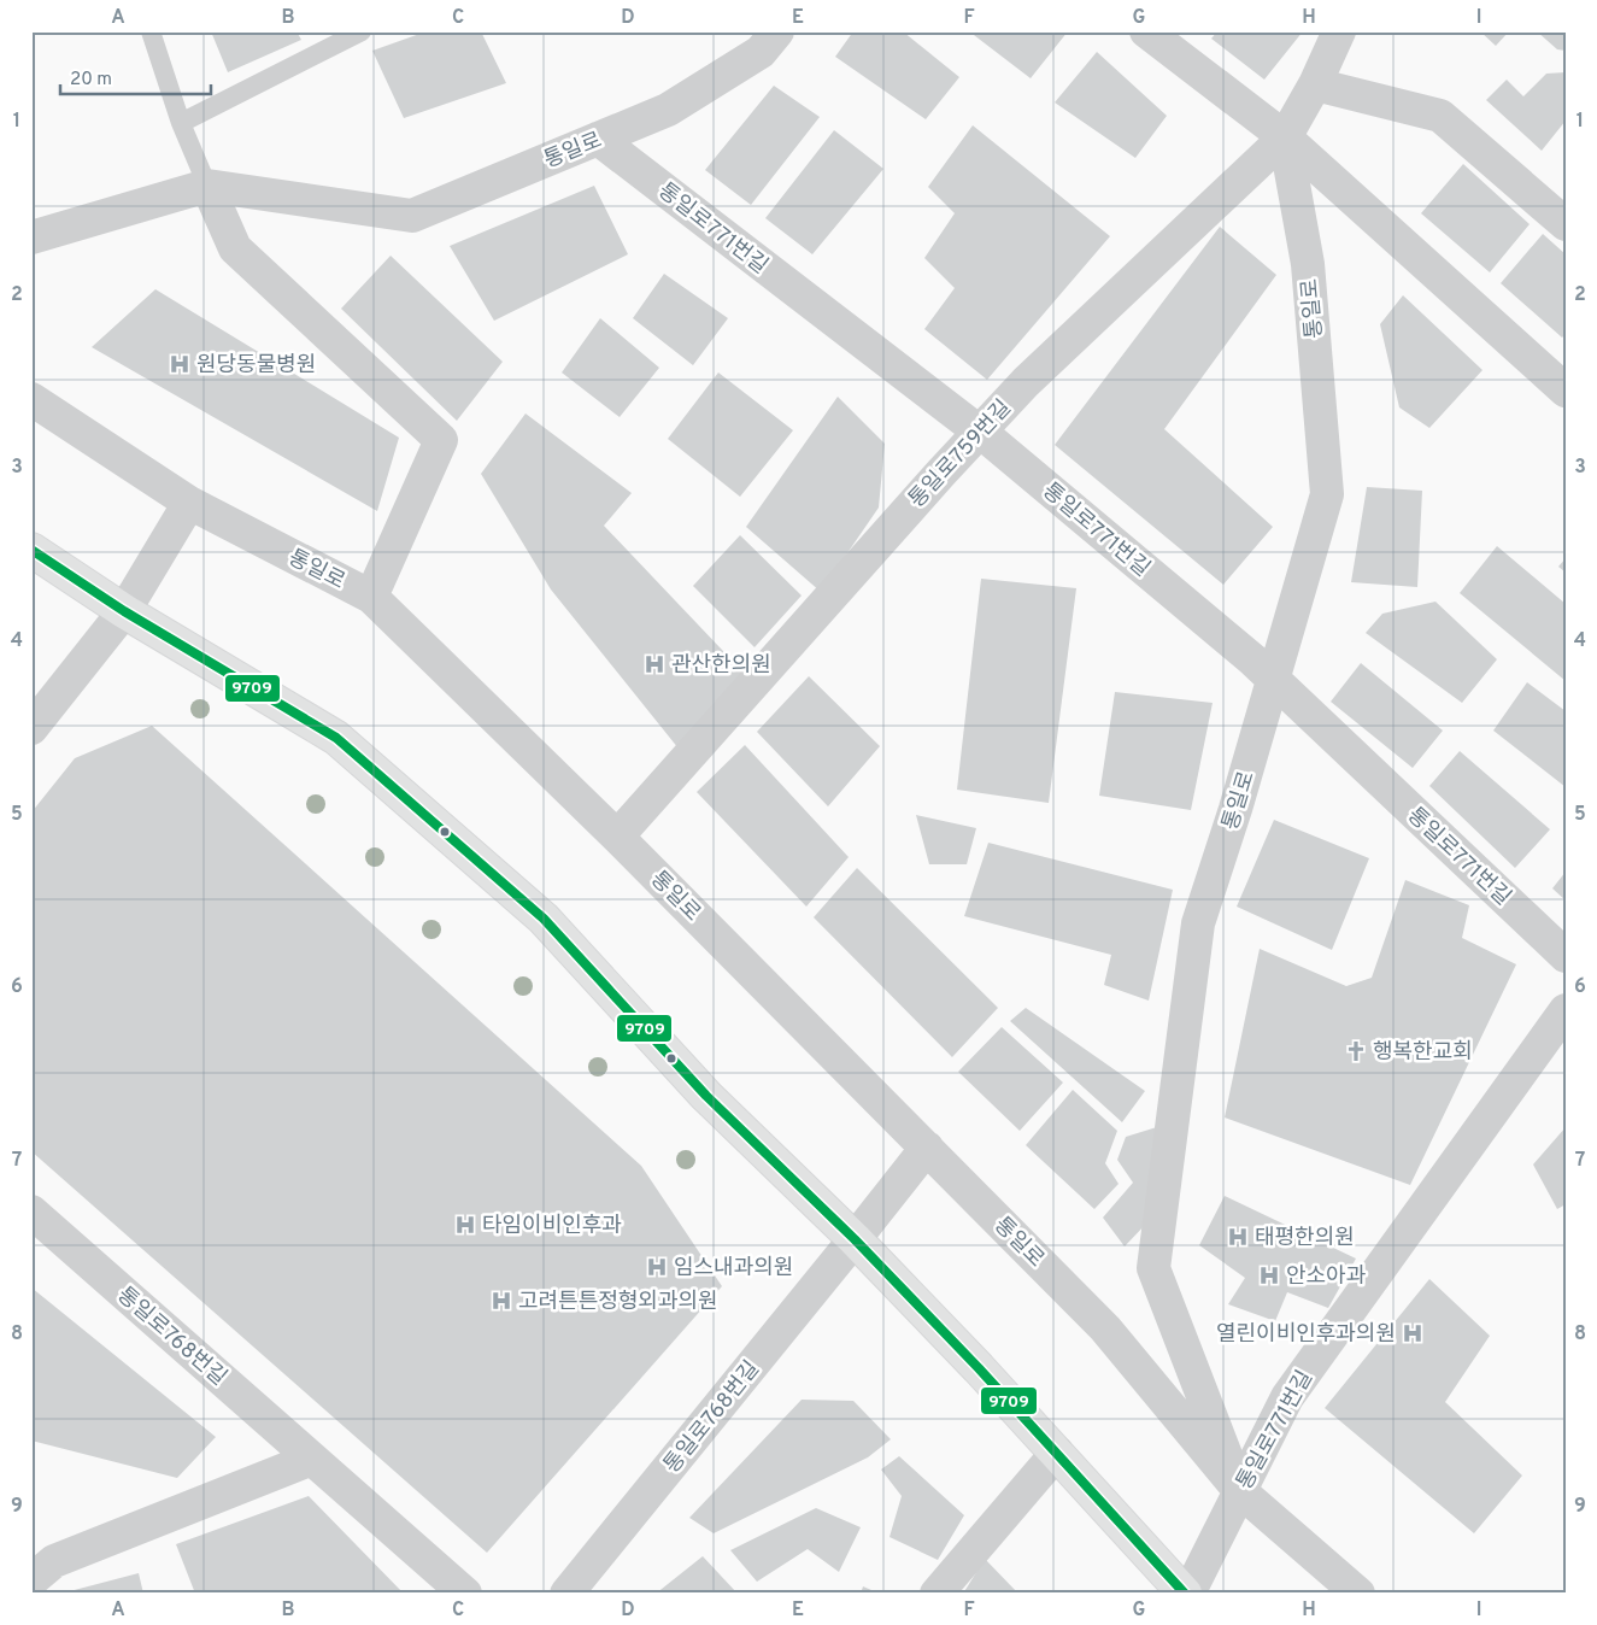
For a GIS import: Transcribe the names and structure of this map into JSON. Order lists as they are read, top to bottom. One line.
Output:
{"streets":{"street":["통일로","통일로771번길","통일로759번길","통일로768번길"]},"crossings":[["통일로","통일로771번길"],["통일로","통일로759번길"],["통일로","통일로768번길"],["통일로771번길","통일로759번길"]],"places":{"hospital":["원당동물병원","관산한의원","타임이비인후과","태평한의원","임스내과의원","안소아과","고려튼튼정형외과의원","열린이비인후과의원"],"church":["행복한교회"]},"lines":["transit line 9709"],"scale_bar":"20 m","grid":{"columns":["A","B","C","D","E","F","G","H","I"],"rows":["1","2","3","4","5","6","7","8","9"]}}
